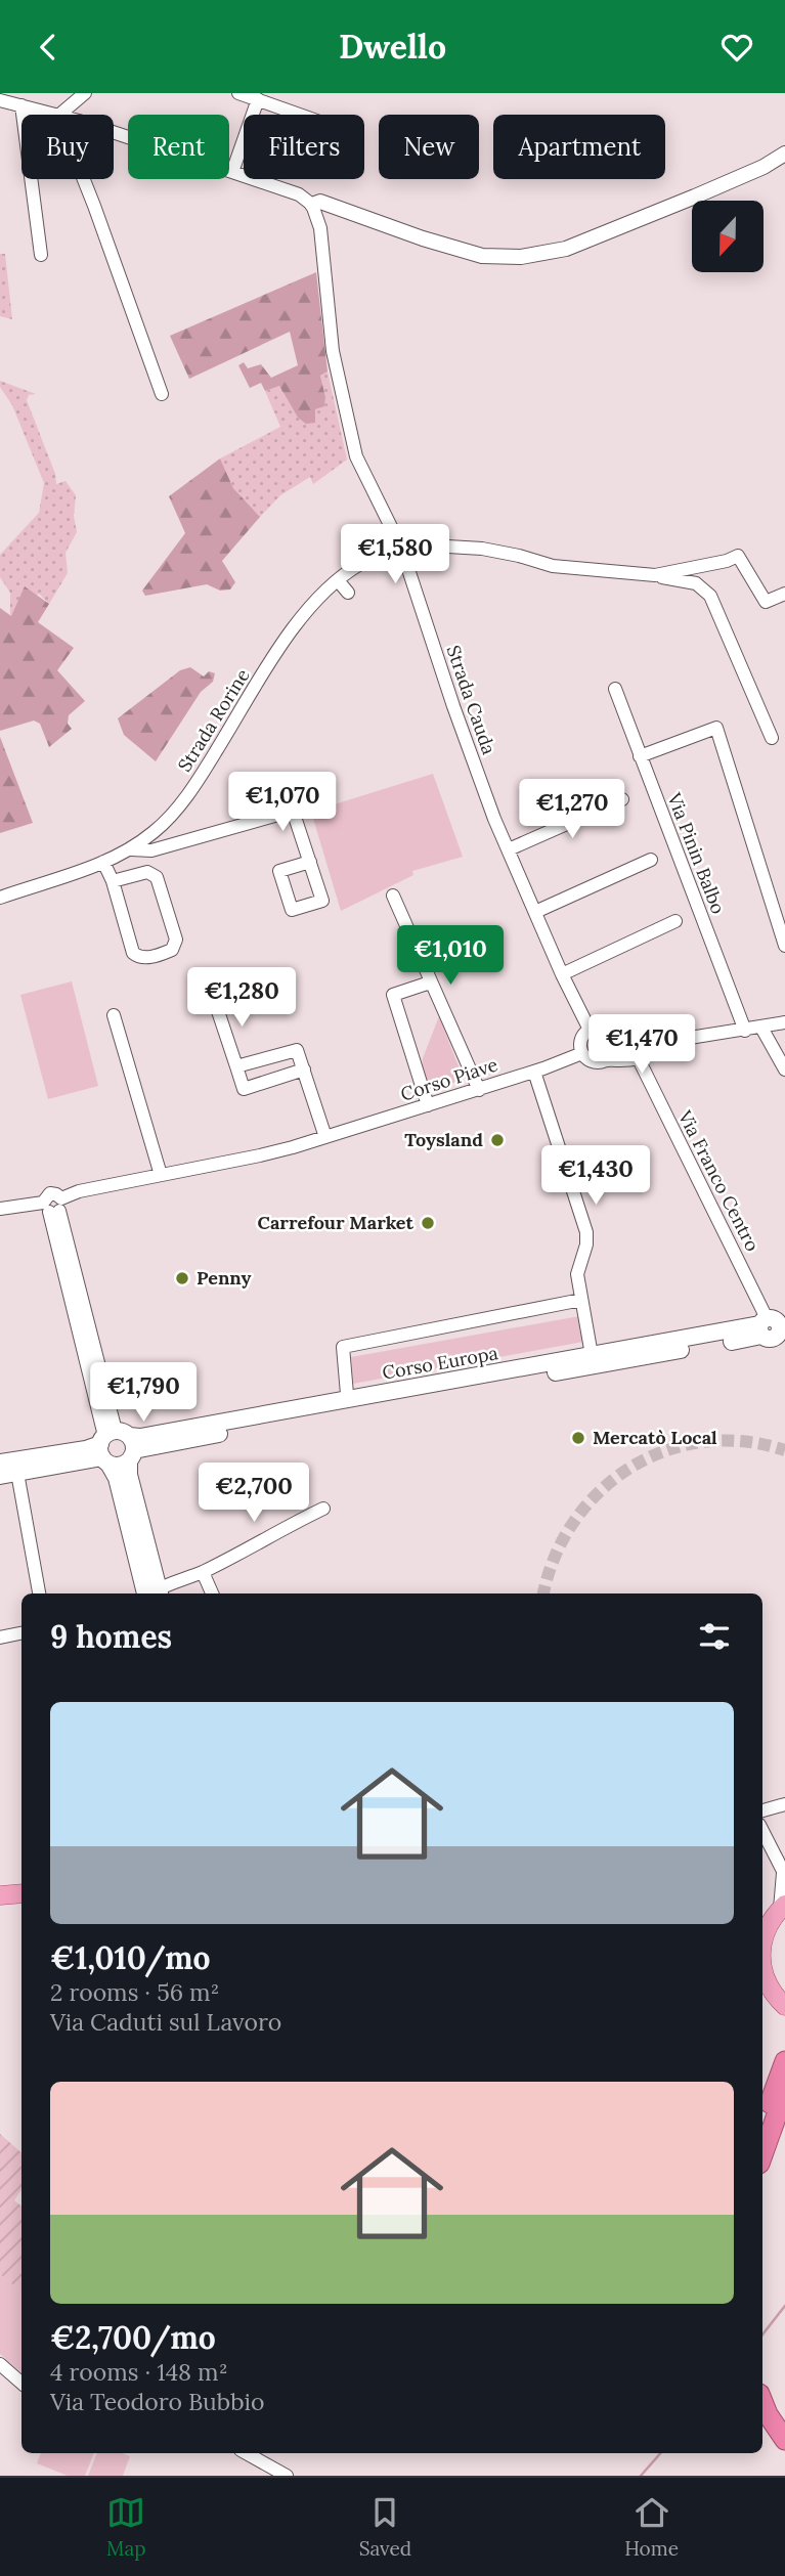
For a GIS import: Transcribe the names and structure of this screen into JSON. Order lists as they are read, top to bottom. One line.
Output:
{"streets":{"main road":["Corso Europa"],"street":["Strada Cauda","Strada Rorine","Via Pinin Balbo","Corso Piave","Via Franco Centro"]},"crossings":[["Strada Cauda","Strada Rorine"],["Strada Cauda","Corso Piave"],["Via Franco Centro","Corso Europa"]],"places":["Toysland","Carrefour Market","Penny","Mercatò Local"],"north":"bottom","page":{"header":"Dwello","chip":["Buy","Rent","Filters","New","Apartment"],"price":["€1,580","€1,070","€1,270","€1,010","€1,280","€1,470","€1,430","€1,790","€2,700"],"heading":"9 homes","list":[{"name":"€1,010/mo","note":"2 rooms · 56 m² · Via Caduti sul Lavoro"},{"name":"€2,700/mo","note":"4 rooms · 148 m² · Via Teodoro Bubbio"}],"tabs":["Map","Saved","Home"]}}
